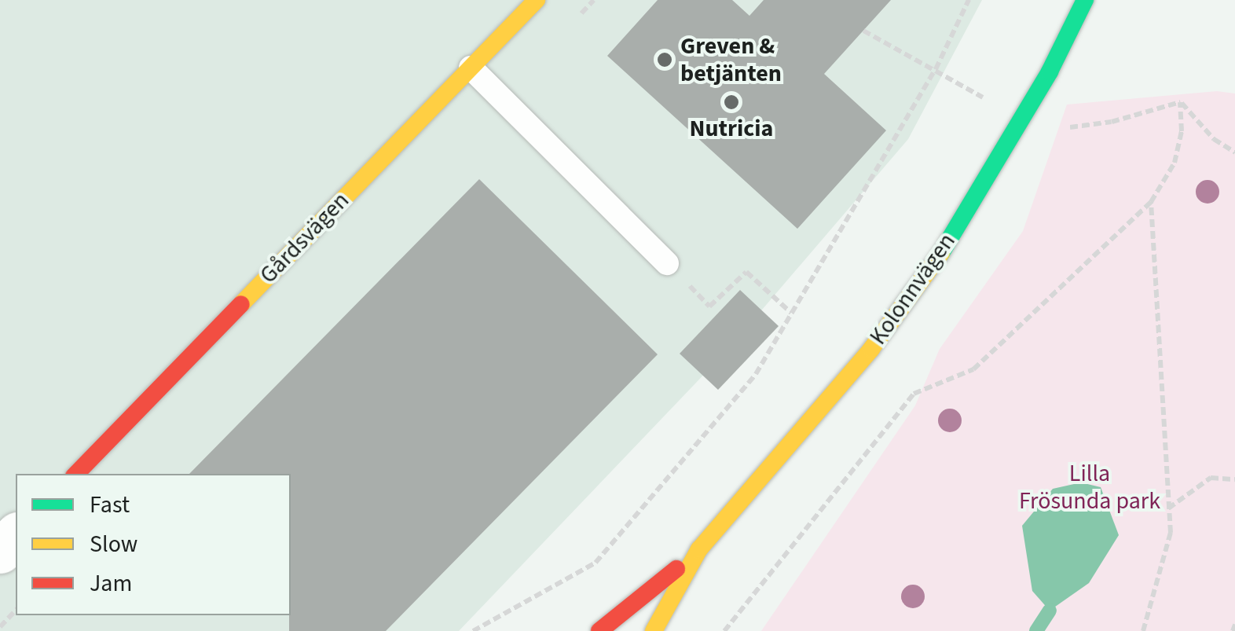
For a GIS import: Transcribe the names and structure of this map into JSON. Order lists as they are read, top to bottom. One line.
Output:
{"streets":{"street":["Gårdsvägen","Kolonnvägen"]},"parks":["Lilla Frösunda park"],"places":["Greven & betjänten","Nutricia"],"legend":["Fast","Slow","Jam"]}
